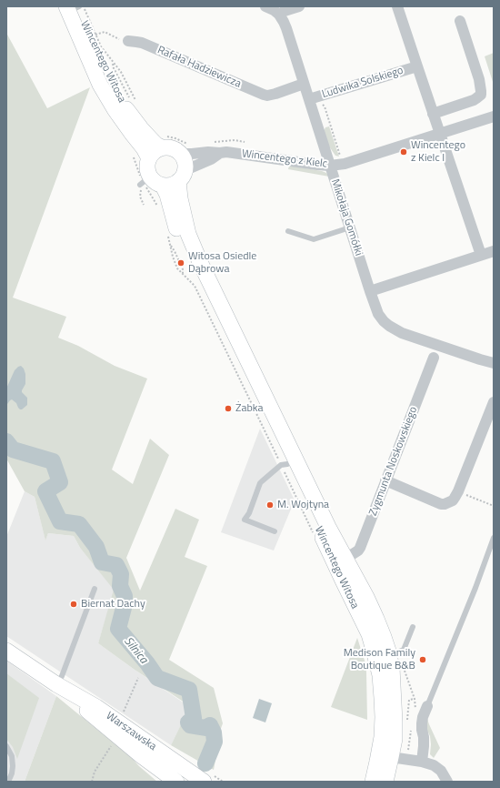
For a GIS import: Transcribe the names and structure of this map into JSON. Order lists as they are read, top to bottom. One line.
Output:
{"streets":{"main road":["Wincentego Witosa","Warszawska"],"street":["Rafała Hadziewicza","Ludwika Solskiego","Wincentego z Kielc","Mikołaja Gomółki","Zygmunta Noskowskiego"]},"crossings":[["Wincentego Witosa","Wincentego z Kielc"],["Wincentego Witosa","Zygmunta Noskowskiego"],["Rafała Hadziewicza","Mikołaja Gomółki"],["Ludwika Solskiego","Wincentego z Kielc"],["Ludwika Solskiego","Mikołaja Gomółki"],["Wincentego z Kielc","Mikołaja Gomółki"]],"water":["Silnica"],"places":["Wincentego z Kielc I","Witosa Osiedle Dąbrowa","Żabka","M. Wojtyna","Biernat Dachy","Medison Family Boutique B&B"]}
